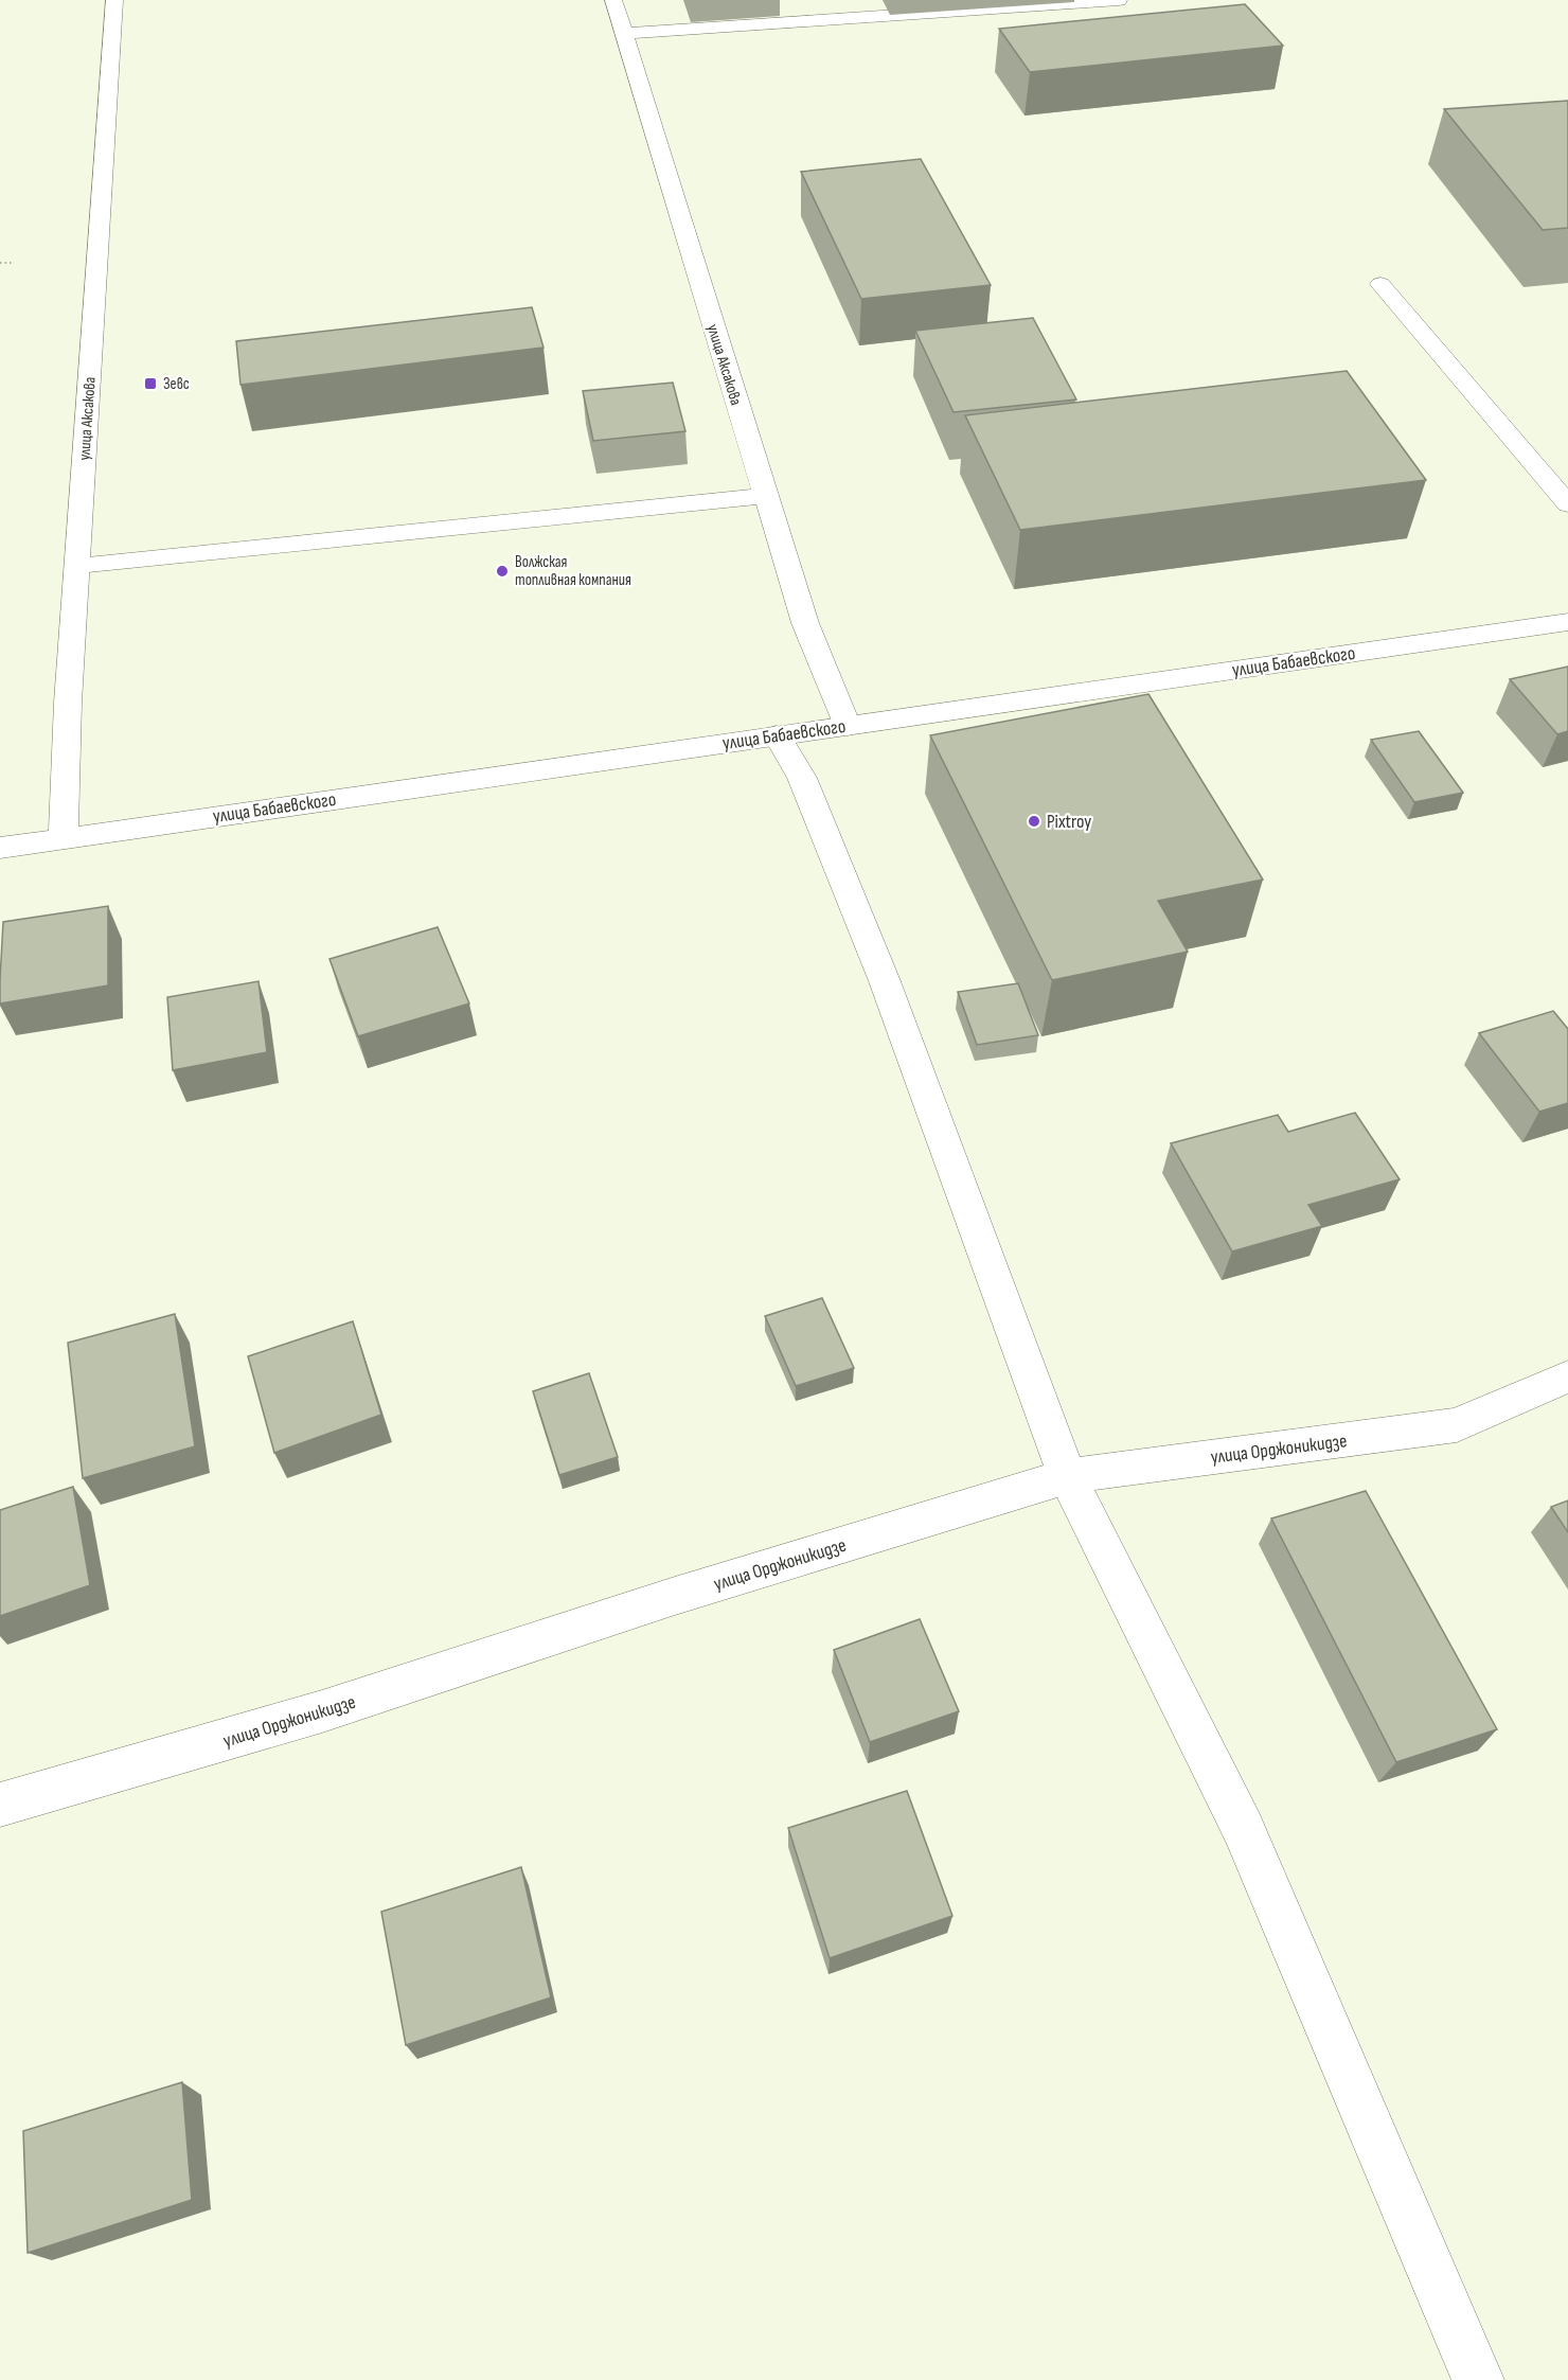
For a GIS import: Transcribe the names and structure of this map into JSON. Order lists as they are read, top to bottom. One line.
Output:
{"streets":{"street":["улица Аксакова","улица Бабаевского","улица Орджоникидзе"]},"crossings":[["улица Аксакова","улица Бабаевского"]],"places":{"transit":["Зевс"],"other":["Волжская топливная компания","Pixtroy"]}}
